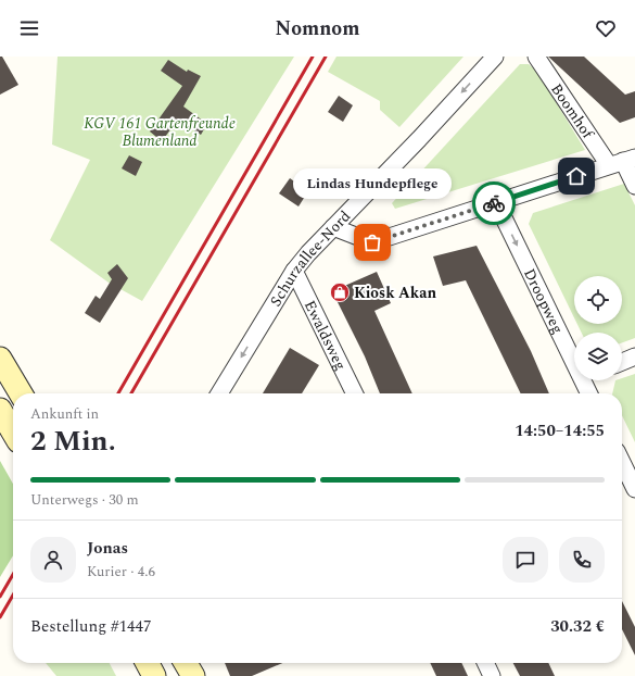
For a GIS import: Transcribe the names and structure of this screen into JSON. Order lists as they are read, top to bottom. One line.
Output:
{"streets":{"street":["Boomhof","Schurzallee-Nord","Droopweg","Ewaldsweg"]},"crossings":[["Schurzallee-Nord","Ewaldsweg"]],"one_way":["Schurzallee-Nord","Droopweg"],"parks":["KGV 161 Gartenfreunde Blumenland"],"places":{"other":["Lindas Hundepflege"],"shop":["Kiosk Akan"]},"page":{"header":"Nomnom","bubble":"Lindas Hundepflege","heading":["2 Min.","Ankunft in","14:50–14:55"],"panel":["Jonas","Kurier · 4.6","Bestellung #1447","30.32 €"],"bar":"Unterwegs · 30 m"}}
